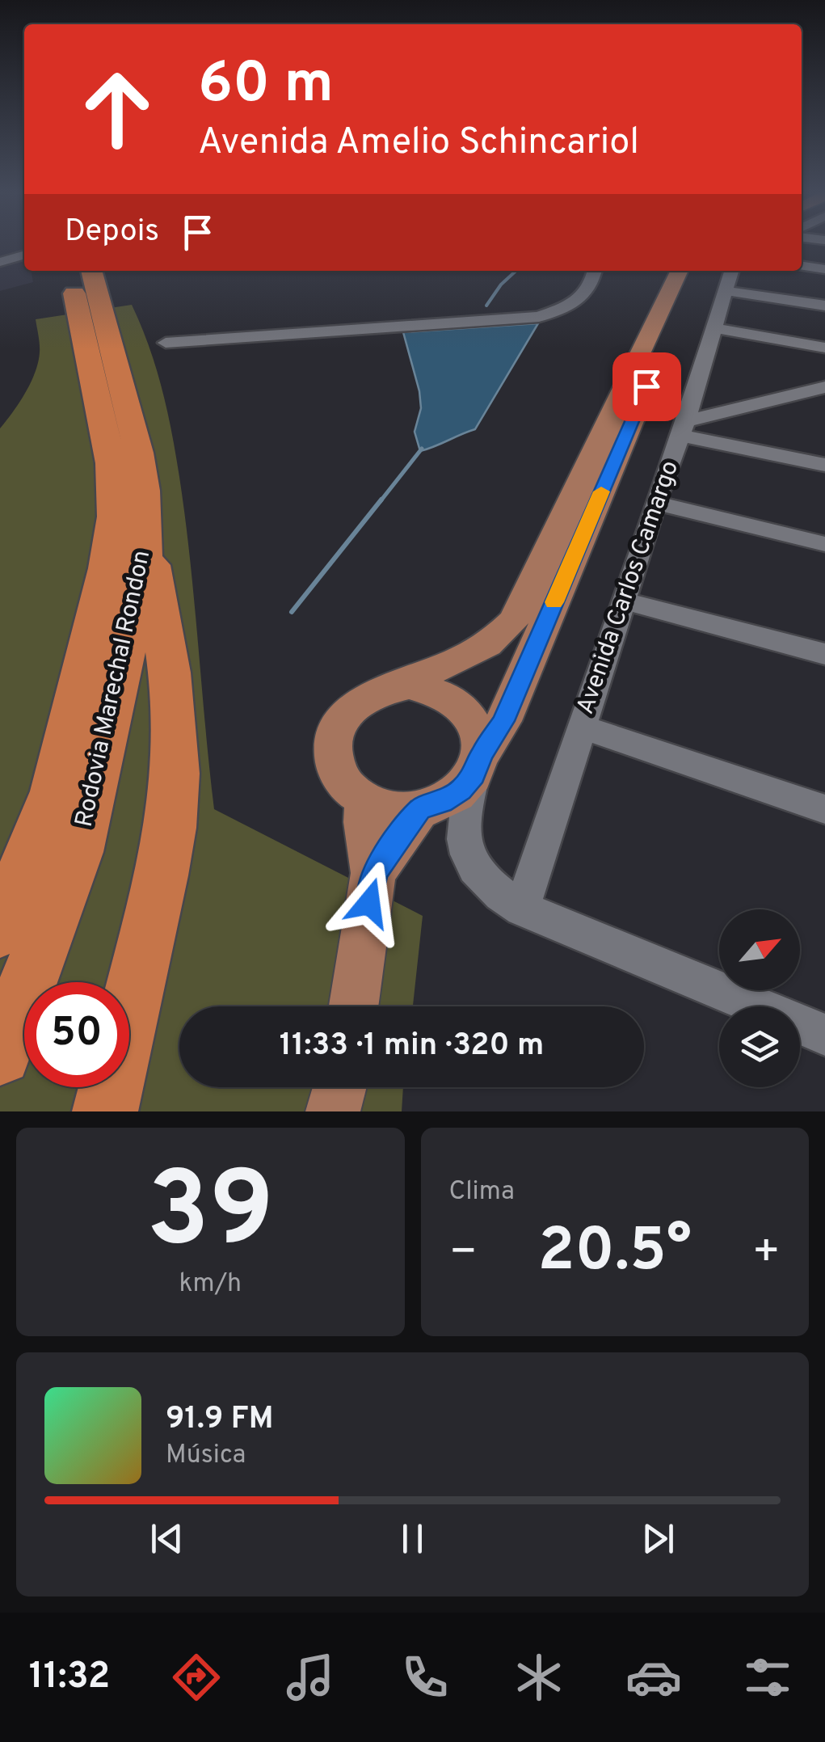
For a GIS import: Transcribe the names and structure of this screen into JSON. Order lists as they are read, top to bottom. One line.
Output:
{"streets":{"highway":["Rodovia Marechal Rondon"],"street":["Avenida Carlos Camargo"]},"north":"top right","page":{"turn":["60 m","Avenida Amelio Schincariol"],"then":"Depois","limit":"50","trip":"11:33 · 1 min · 320 m","tile":[["39","km/h"],"Clima"],"heat":["−","20.5°","+"],"song":["91.9 FM","Música"],"tabs":"11:32"}}
